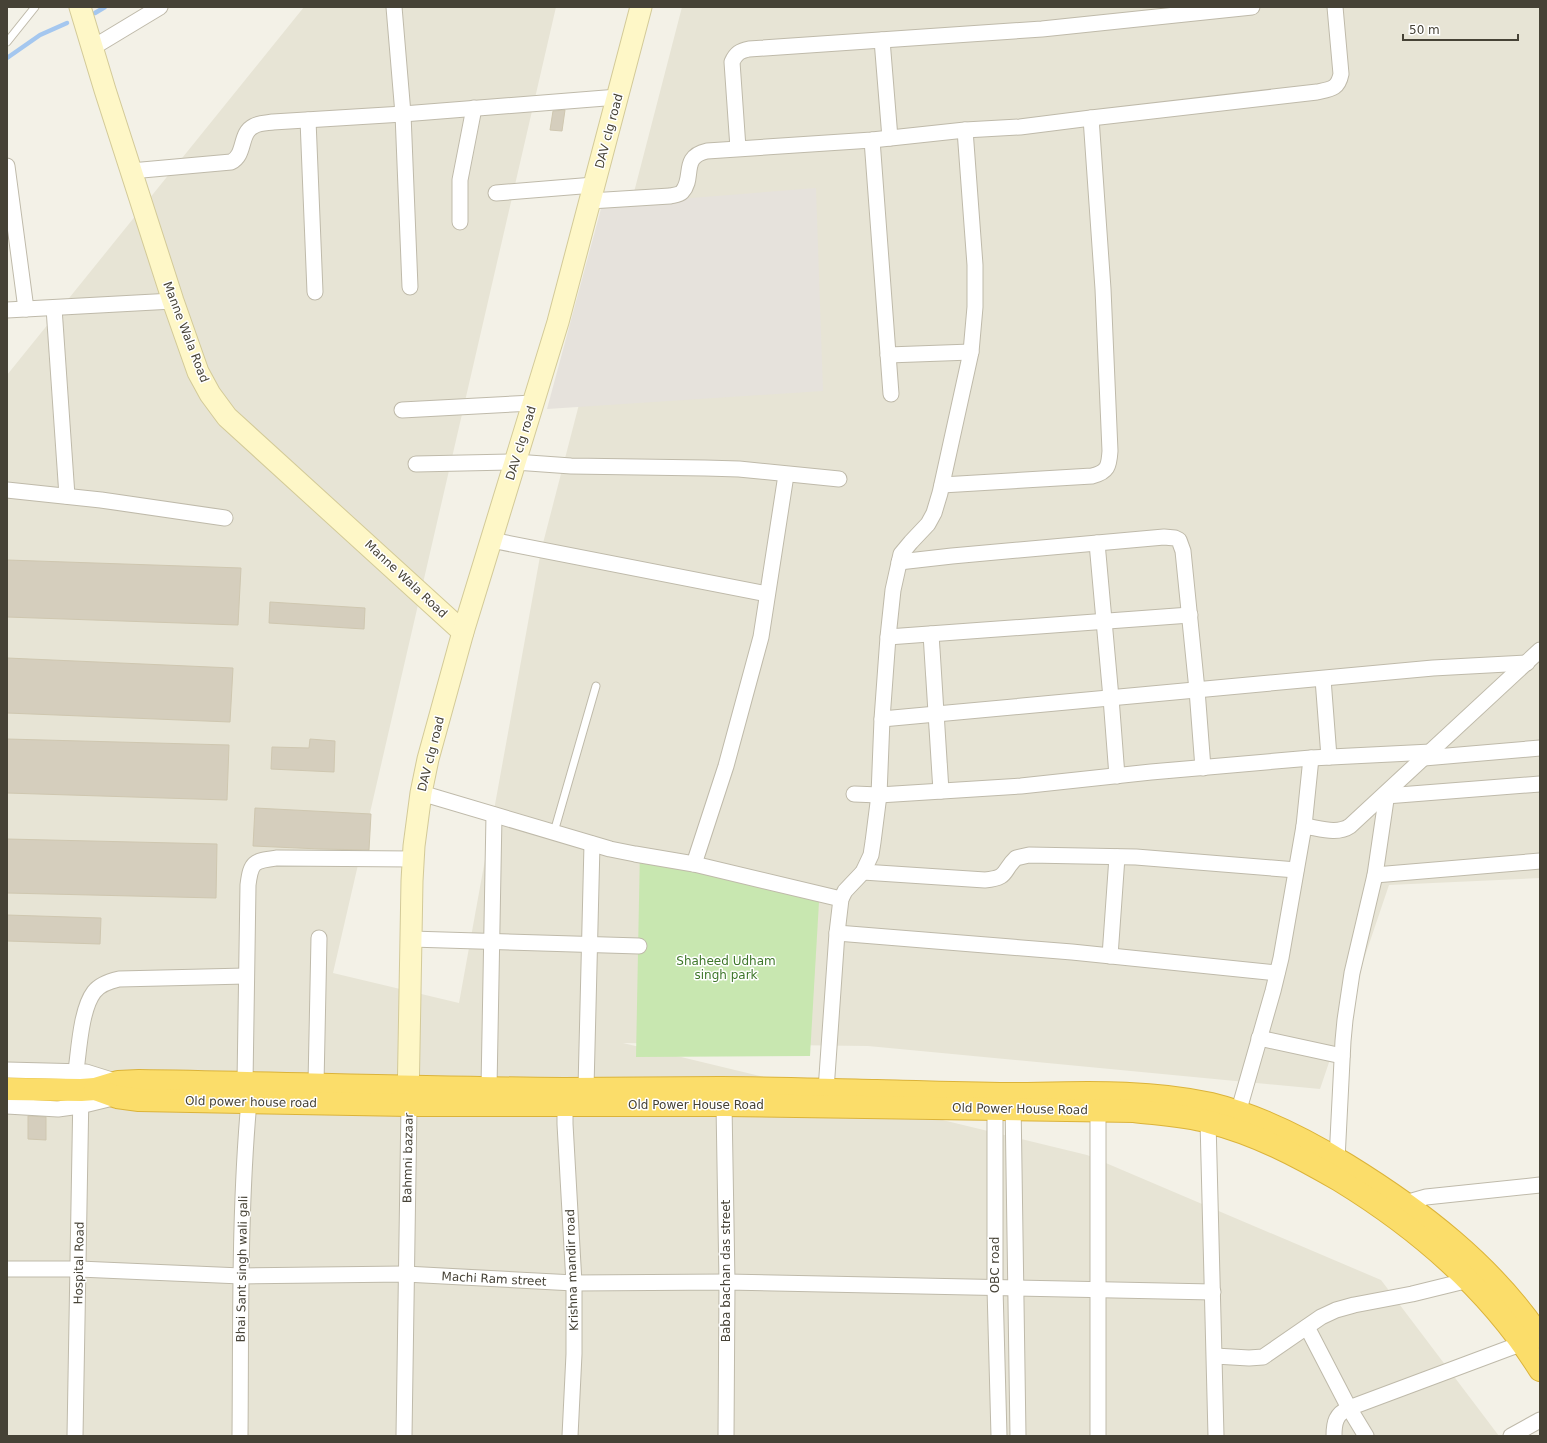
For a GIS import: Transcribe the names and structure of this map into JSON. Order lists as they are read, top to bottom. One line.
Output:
{"streets":{"highway":["Old power house road","Old Power House Road"],"street":["DAV clg road","Manne Wala Road","Bahmni bazaar","Hospital Road","OBC road","Bhai Sant singh wali gali","Krishna mandir road","Baba bachan das street","Machi Ram street"]},"crossings":[["DAV clg road","Manne Wala Road"],["DAV clg road","Bahmni bazaar"],["DAV clg road","Bhai Sant singh wali gali"],["Old power house road","Old Power House Road"],["Old power house road","Bahmni bazaar"],["Old power house road","Hospital Road"],["Old power house road","Bhai Sant singh wali gali"],["Old Power House Road","Bahmni bazaar"],["Old Power House Road","OBC road"],["Old Power House Road","Krishna mandir road"],["Old Power House Road","Baba bachan das street"],["Bahmni bazaar","Machi Ram street"],["Hospital Road","Bhai Sant singh wali gali"],["Hospital Road","Machi Ram street"],["OBC road","Machi Ram street"],["Bhai Sant singh wali gali","Machi Ram street"],["Krishna mandir road","Machi Ram street"],["Baba bachan das street","Machi Ram street"]],"parks":["Shaheed Udham singh park"],"scale_bar":"50 m"}
